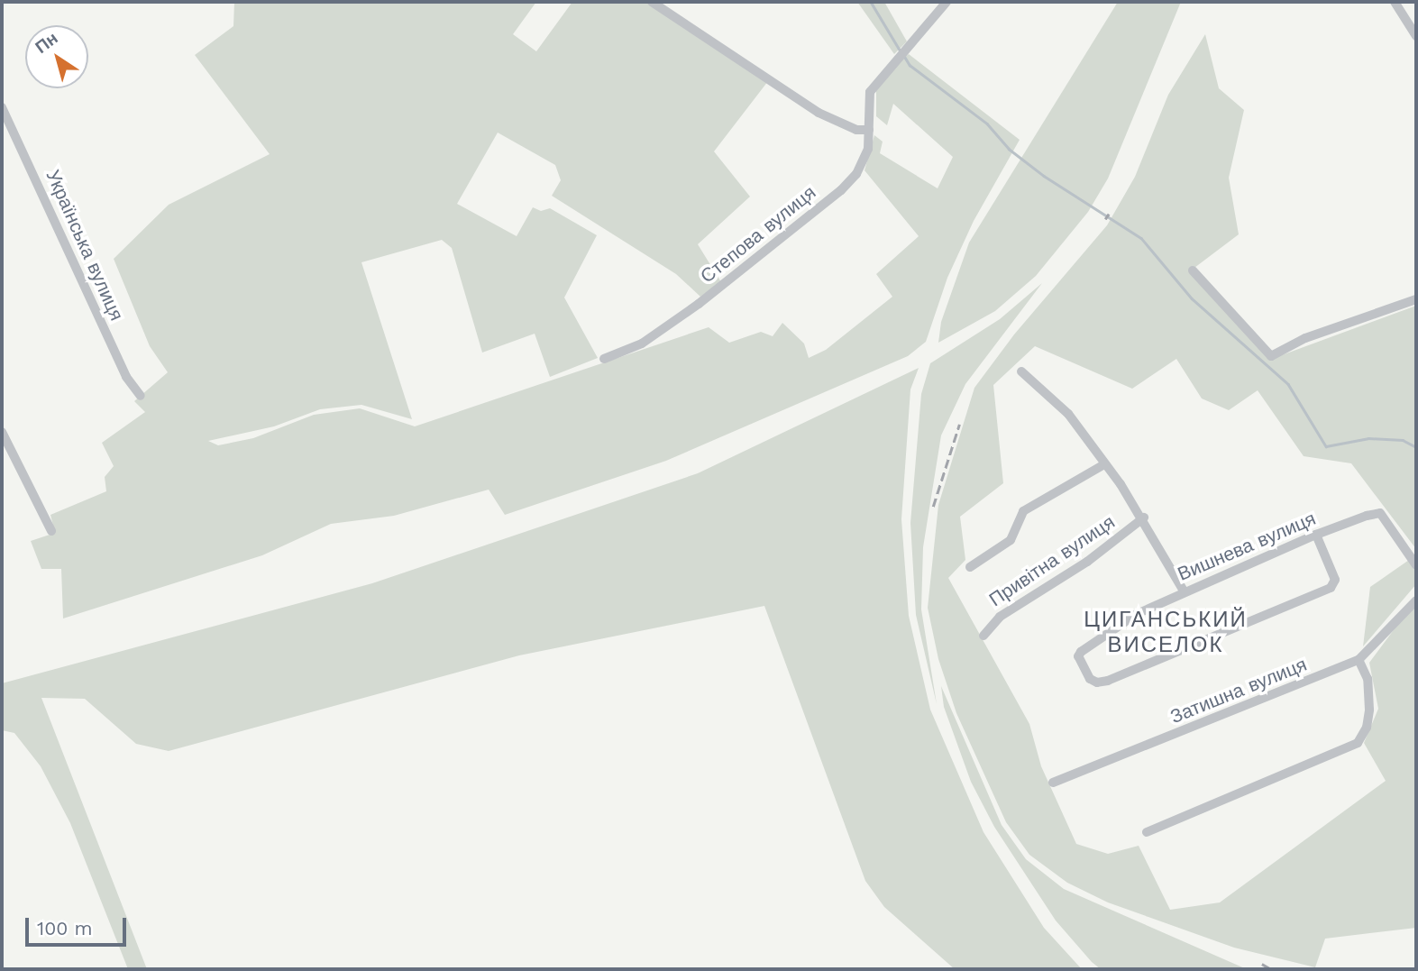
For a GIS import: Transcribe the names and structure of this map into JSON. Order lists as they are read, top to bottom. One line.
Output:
{"streets":{"street":["Степова вулиця","Українська вулиця","Вишнева вулиця","Привітна вулиця","Затишна вулиця"]},"districts":["ЦИГАНСЬКИЙ ВИСЕЛОК"],"scale_bar":"100 m","north":"top left"}
